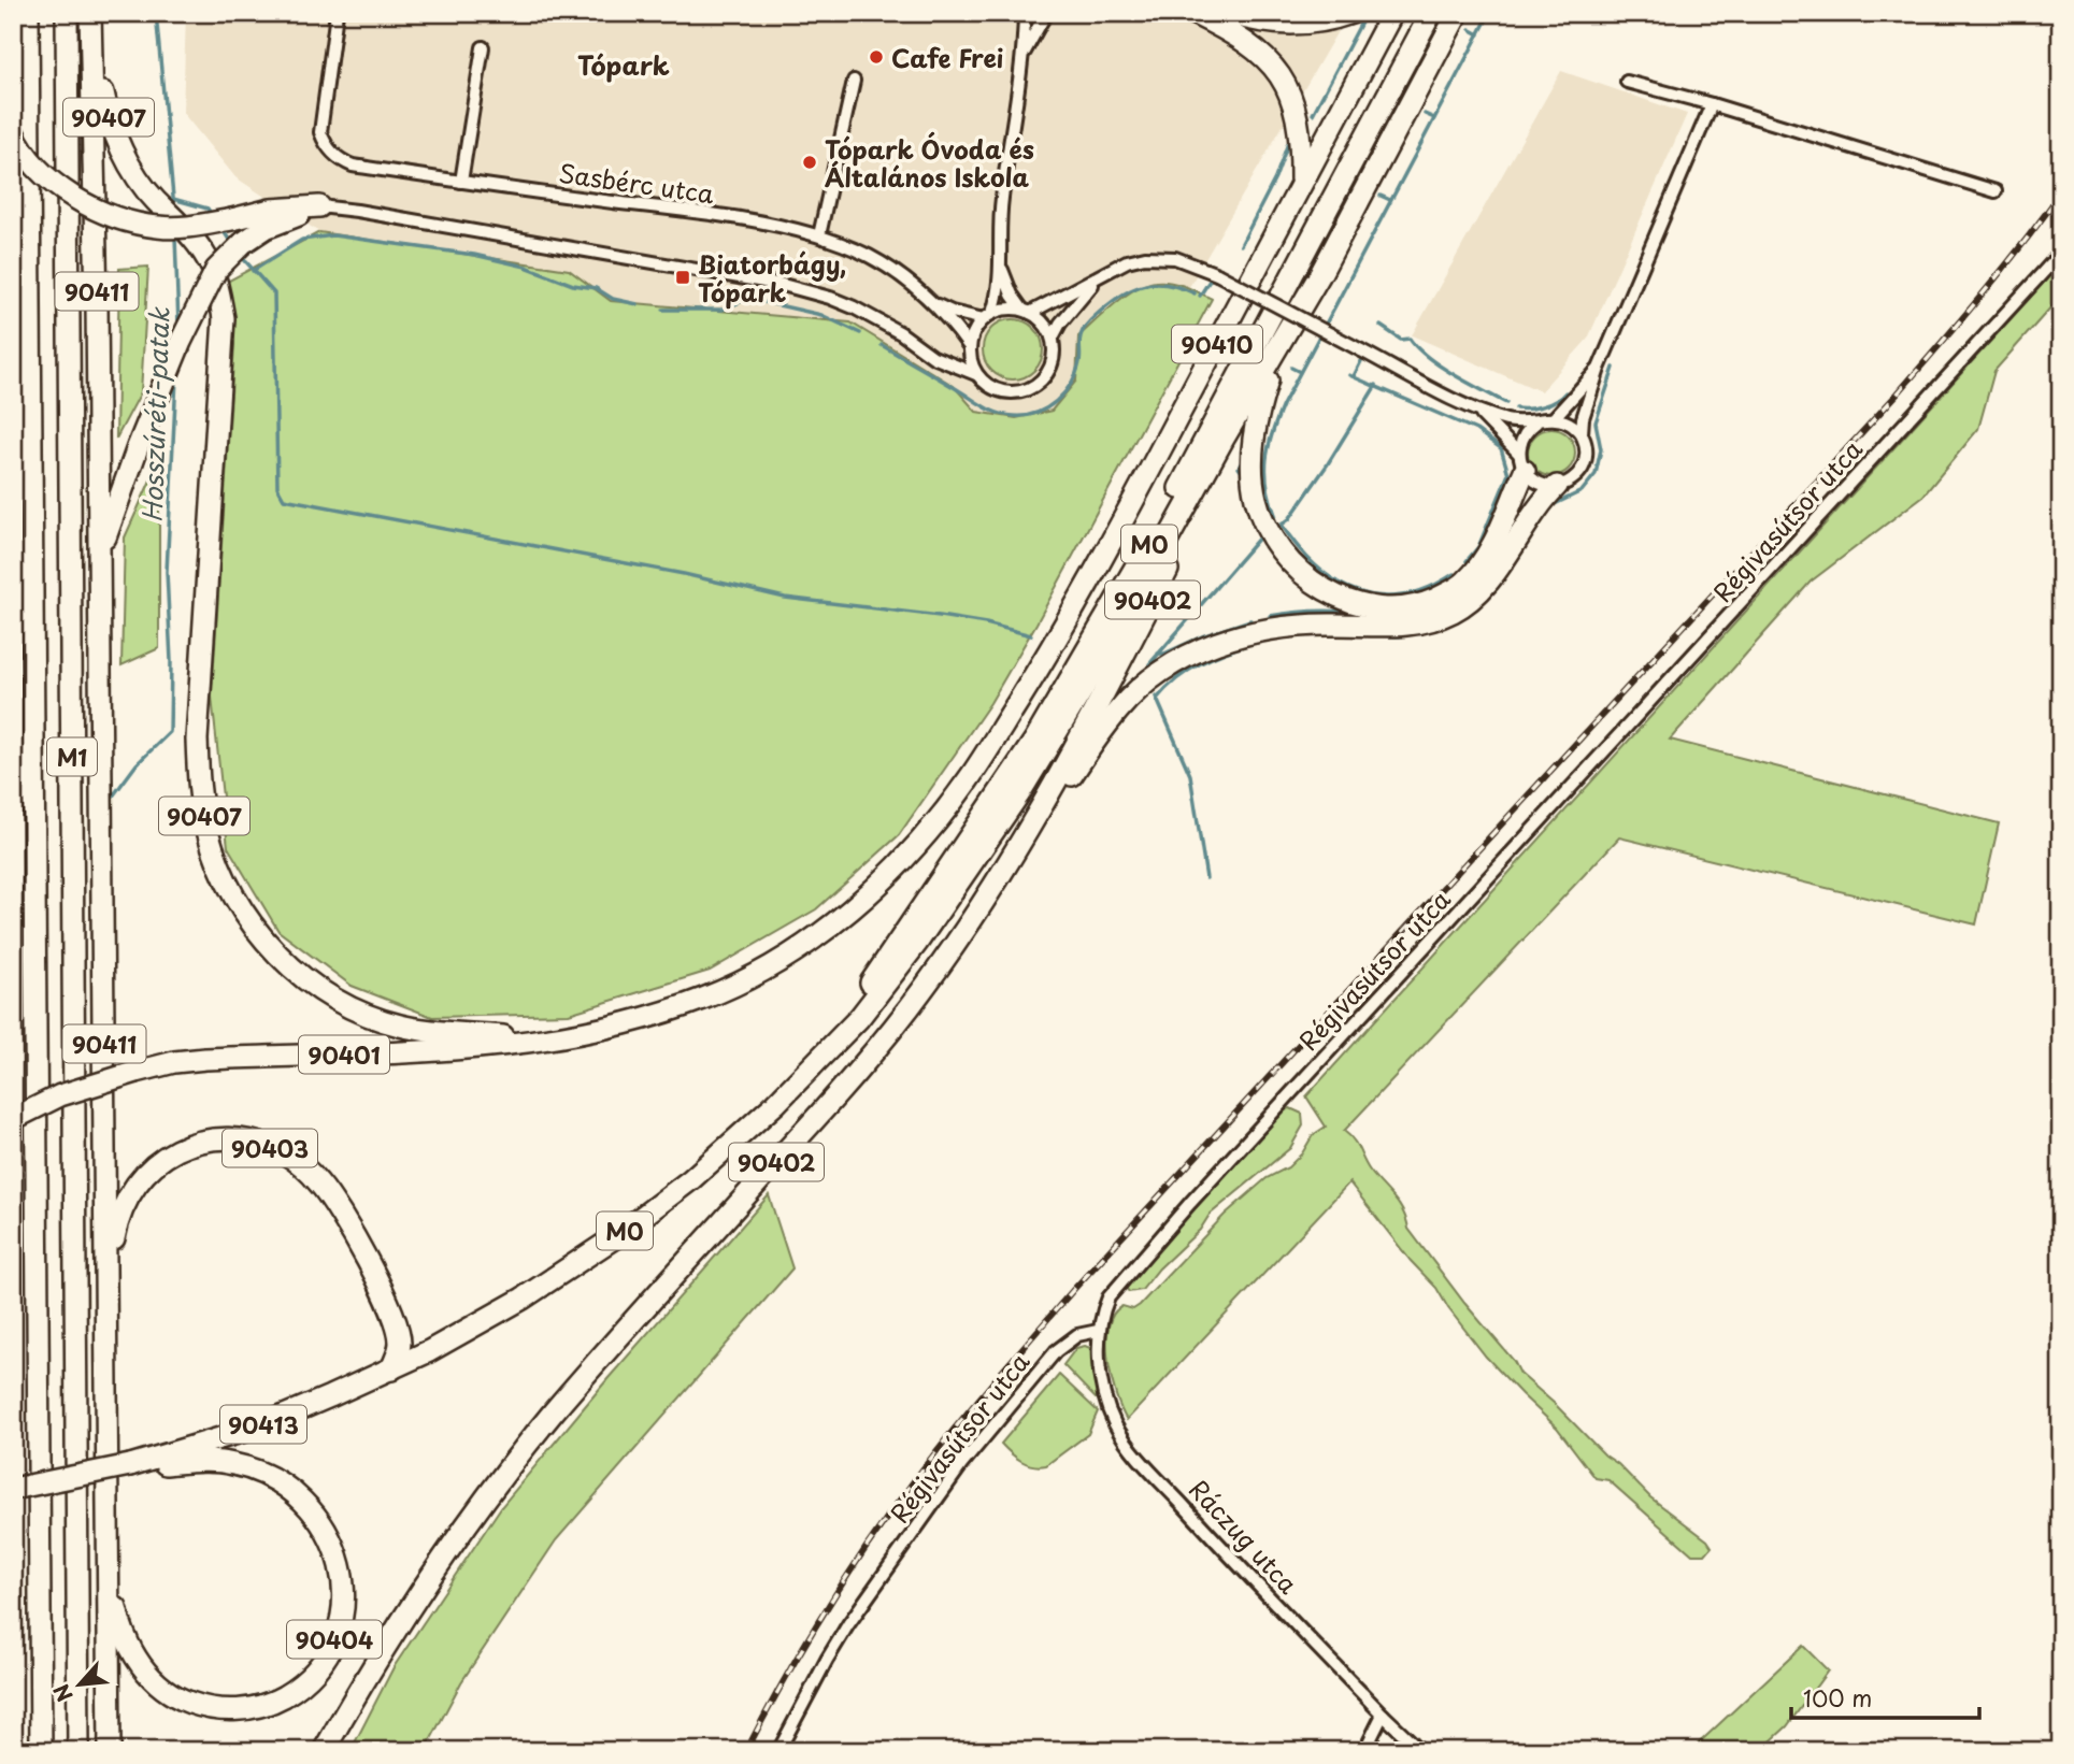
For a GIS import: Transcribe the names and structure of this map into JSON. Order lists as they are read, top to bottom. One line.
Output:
{"streets":{"highway":["90407","90411","90410","M0","90402","M1","90401","90403","90413","90404"],"street":["Sasbérc utca","Régivasútsor utca","Ráczug utca"]},"crossings":[["90407","90411"],["90407","90401"],["90411","90403"],["90411","90404"],["90410","90401"],["Régivasútsor utca","Ráczug utca"],["M0","90402"],["M0","90403"],["M0","90413"],["90403","90413"],["90413","90404"]],"districts":["Tópark"],"water":["Hosszúréti-patak"],"places":{"other":["Cafe Frei","Tópark Óvoda és Általános Iskola"],"transit":["Biatorbágy, Tópark"]},"scale_bar":"100 m","north":"bottom left"}
